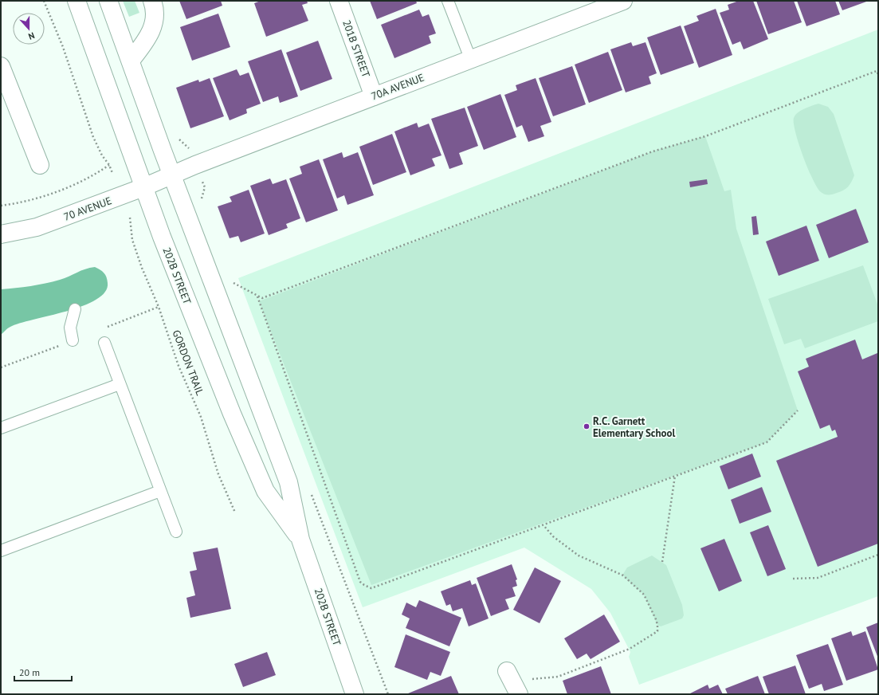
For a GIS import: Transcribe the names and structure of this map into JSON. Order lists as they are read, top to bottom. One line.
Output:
{"streets":{"main road":["201B STREET","70A AVENUE","70 AVENUE","202B STREET"],"path":["GORDON TRAIL"]},"crossings":[["201B STREET","70A AVENUE"],["70A AVENUE","70 AVENUE"],["70A AVENUE","202B STREET"],["70 AVENUE","202B STREET"]],"places":["R.C. Garnett Elementary School"],"scale_bar":"20 m","north":"bottom"}
